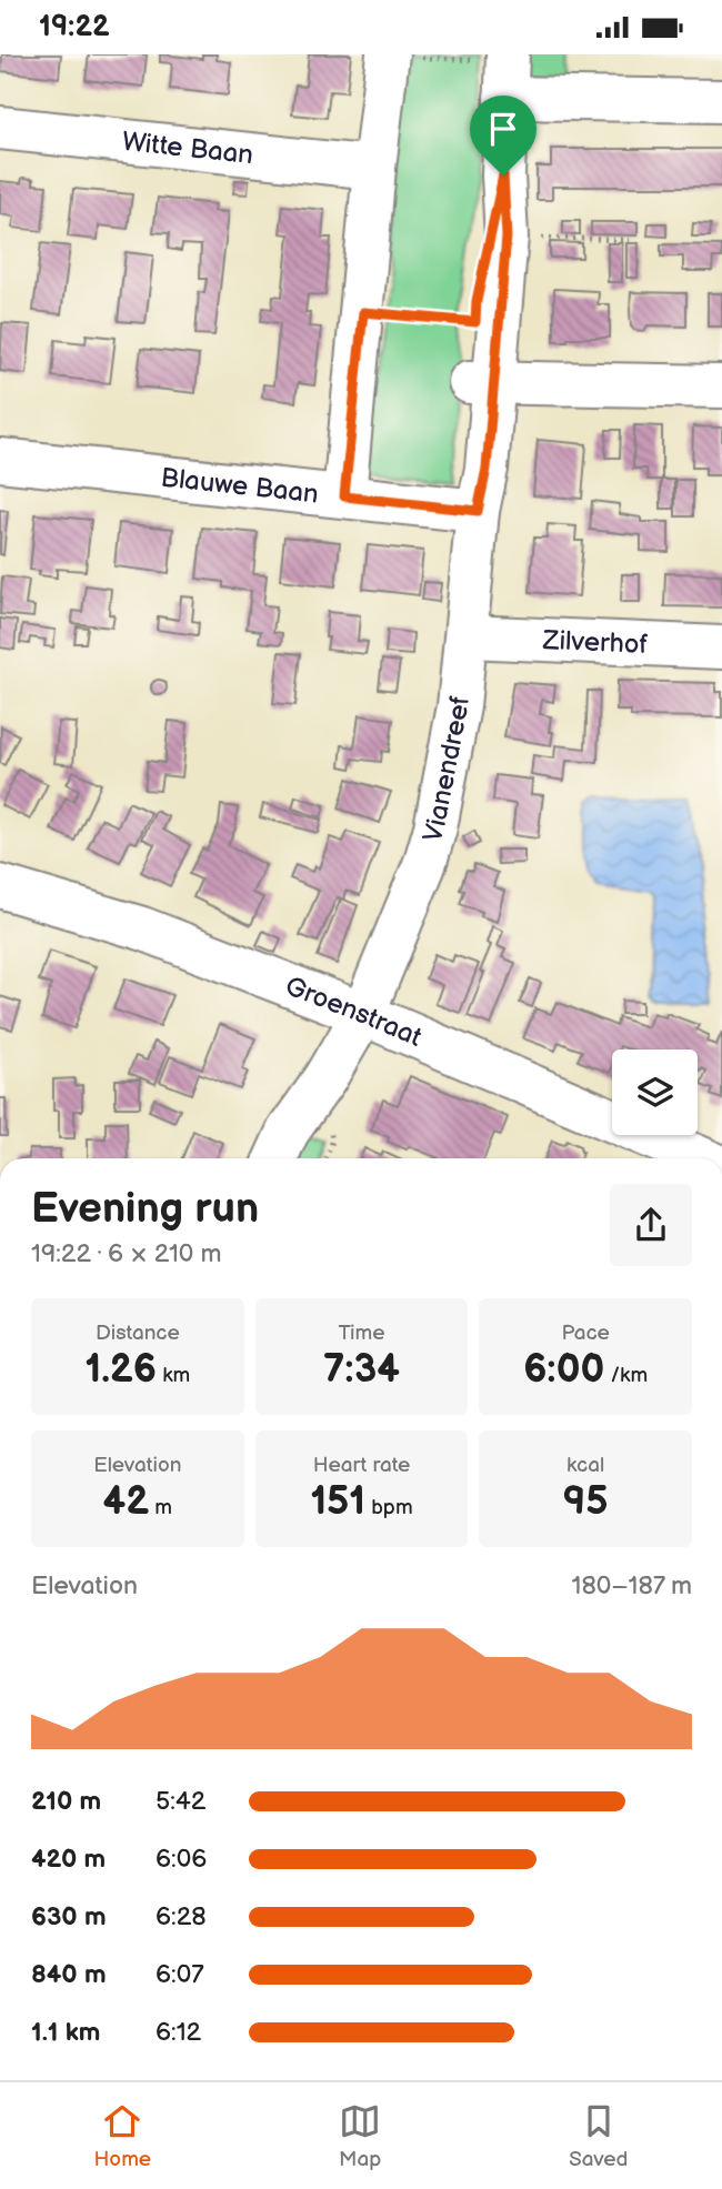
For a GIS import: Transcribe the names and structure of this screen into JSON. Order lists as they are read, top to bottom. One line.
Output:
{"streets":{"street":["Witte Baan","Blauwe Baan","Zilverhof","Vianendreef","Groenstraat"]},"crossings":[["Blauwe Baan","Vianendreef"],["Zilverhof","Vianendreef"],["Vianendreef","Groenstraat"]],"page":{"status":"19:22","heading":["Evening run","19:22 · 6 × 210 m"],"stats":[["Distance","1.26 km"],["Time","7:34"],["Pace","6:00 /km"],["Elevation","42 m"],["Heart rate","151 bpm"],["kcal","95"]],"chart":["Elevation","180–187 m"],"list":[{"name":"210 m","note":"5:42"},{"name":"420 m","note":"6:06"},{"name":"630 m","note":"6:28"},{"name":"840 m","note":"6:07"},{"name":"1.1 km","note":"6:12"}],"tabs":["Home","Map","Saved"]}}
